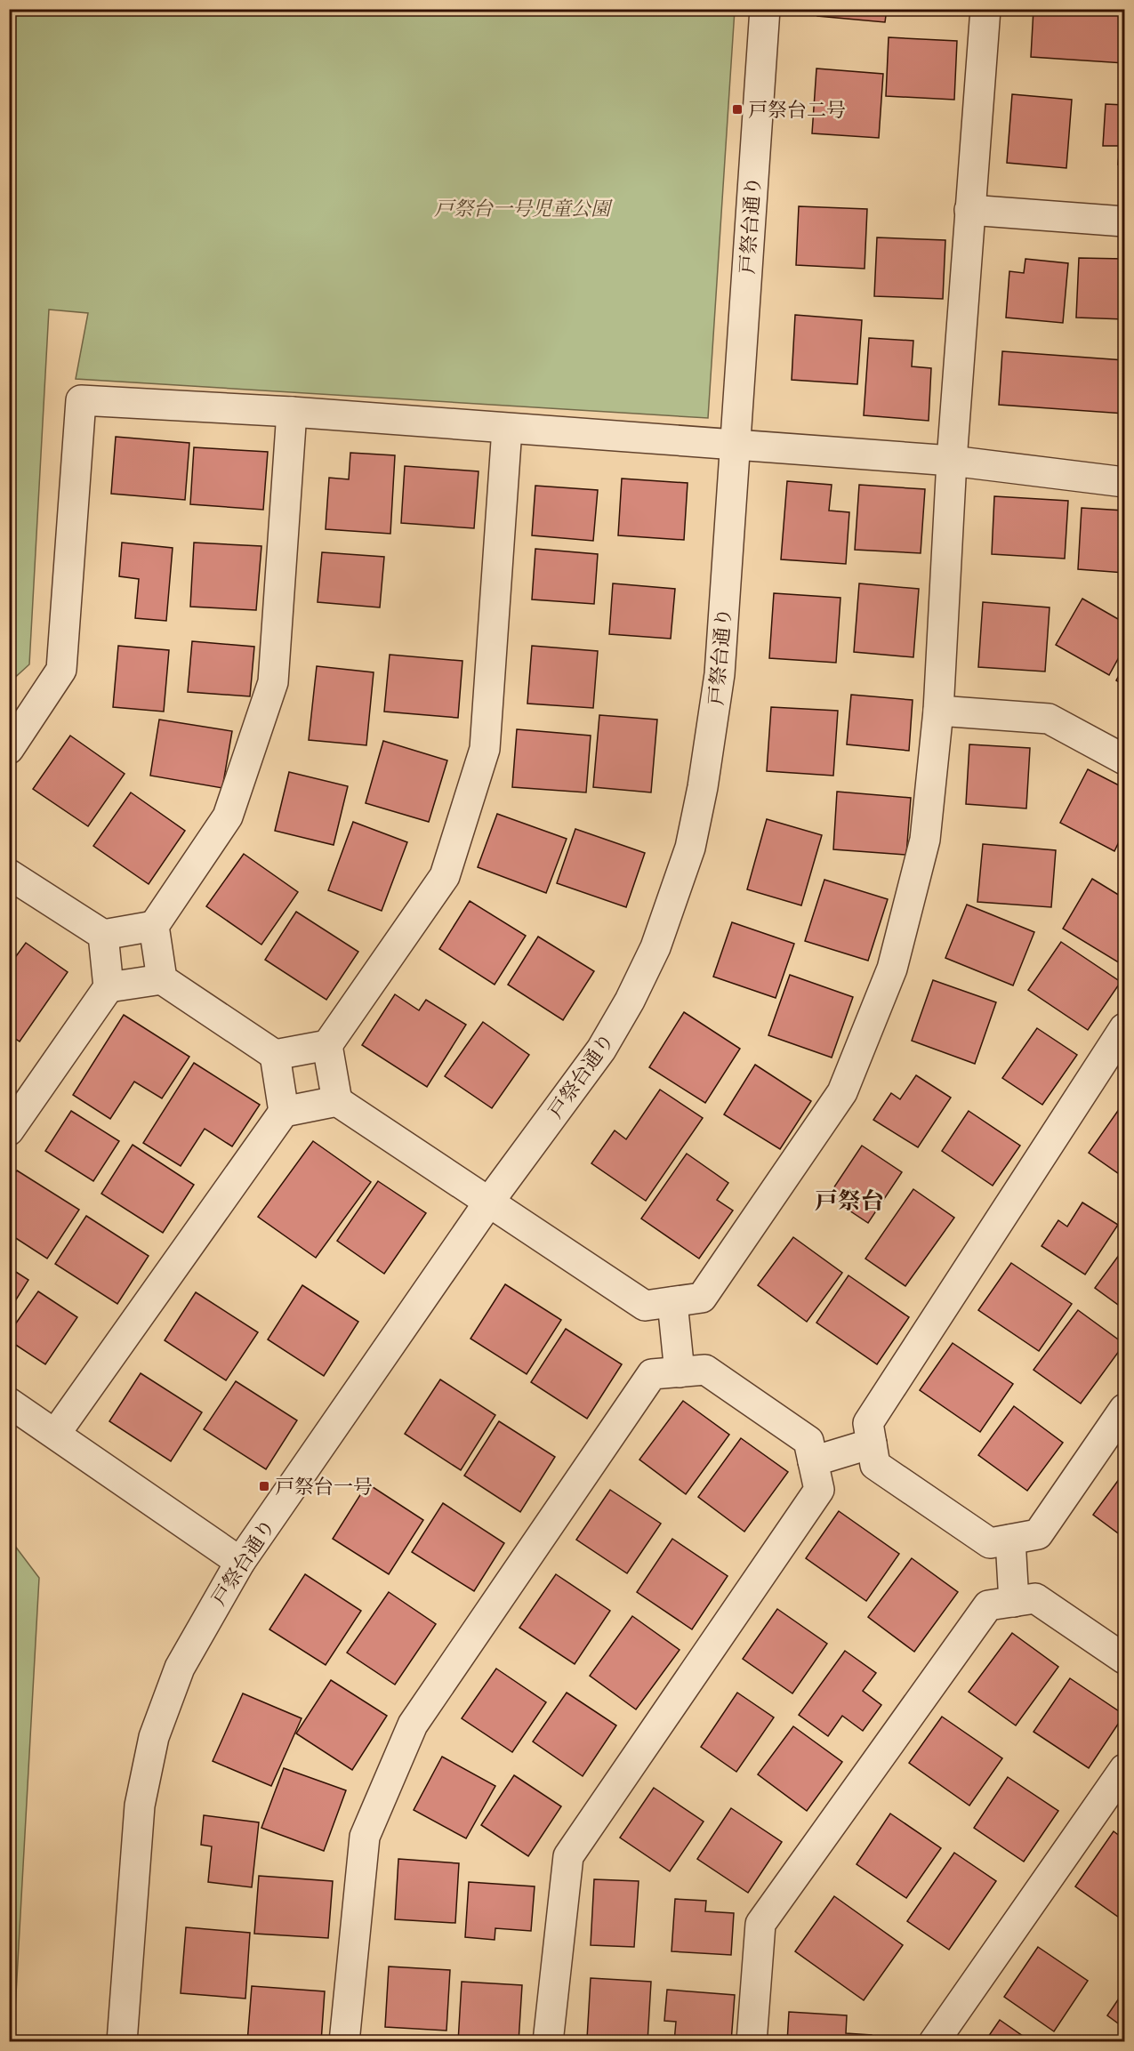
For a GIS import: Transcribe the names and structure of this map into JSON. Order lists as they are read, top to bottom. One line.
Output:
{"streets":{"street":["戸祭台通り"]},"districts":["戸祭台"],"parks":["戸祭台一号児童公園"],"places":{"transit":["戸祭台二号","戸祭台一号"]}}
